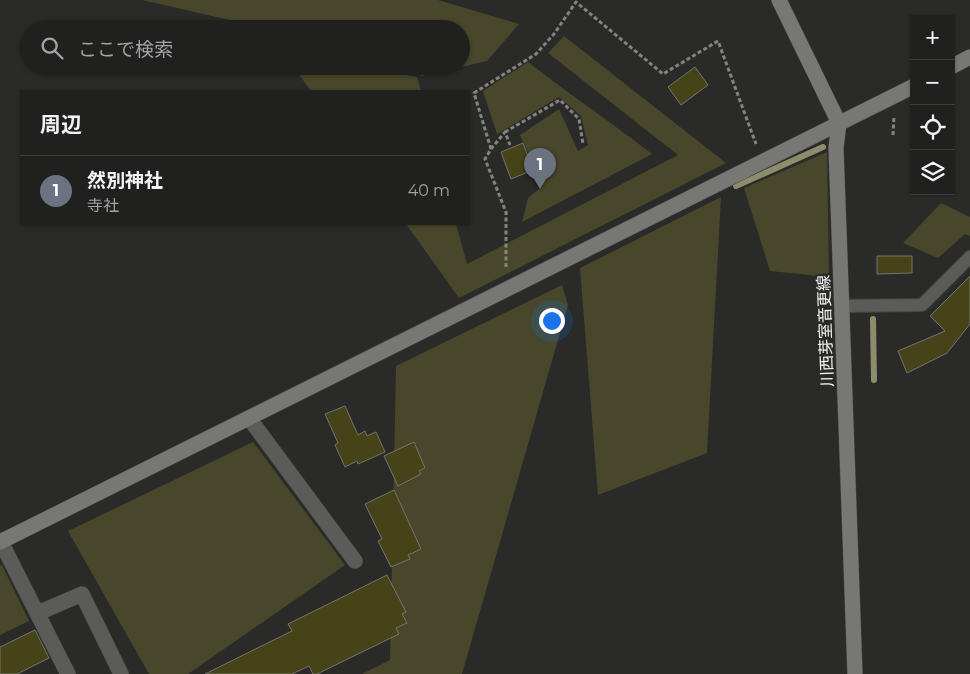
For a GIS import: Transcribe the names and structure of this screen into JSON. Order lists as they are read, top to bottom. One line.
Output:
{"streets":{"street":["川西芽室音更線"]},"page":{"map_buttons":["+","−"],"search":"ここで検索","heading":"周辺","pins":"1","list":[{"mark":"1","name":"然別神社","note":"寺社","value":"40 m"}]}}
